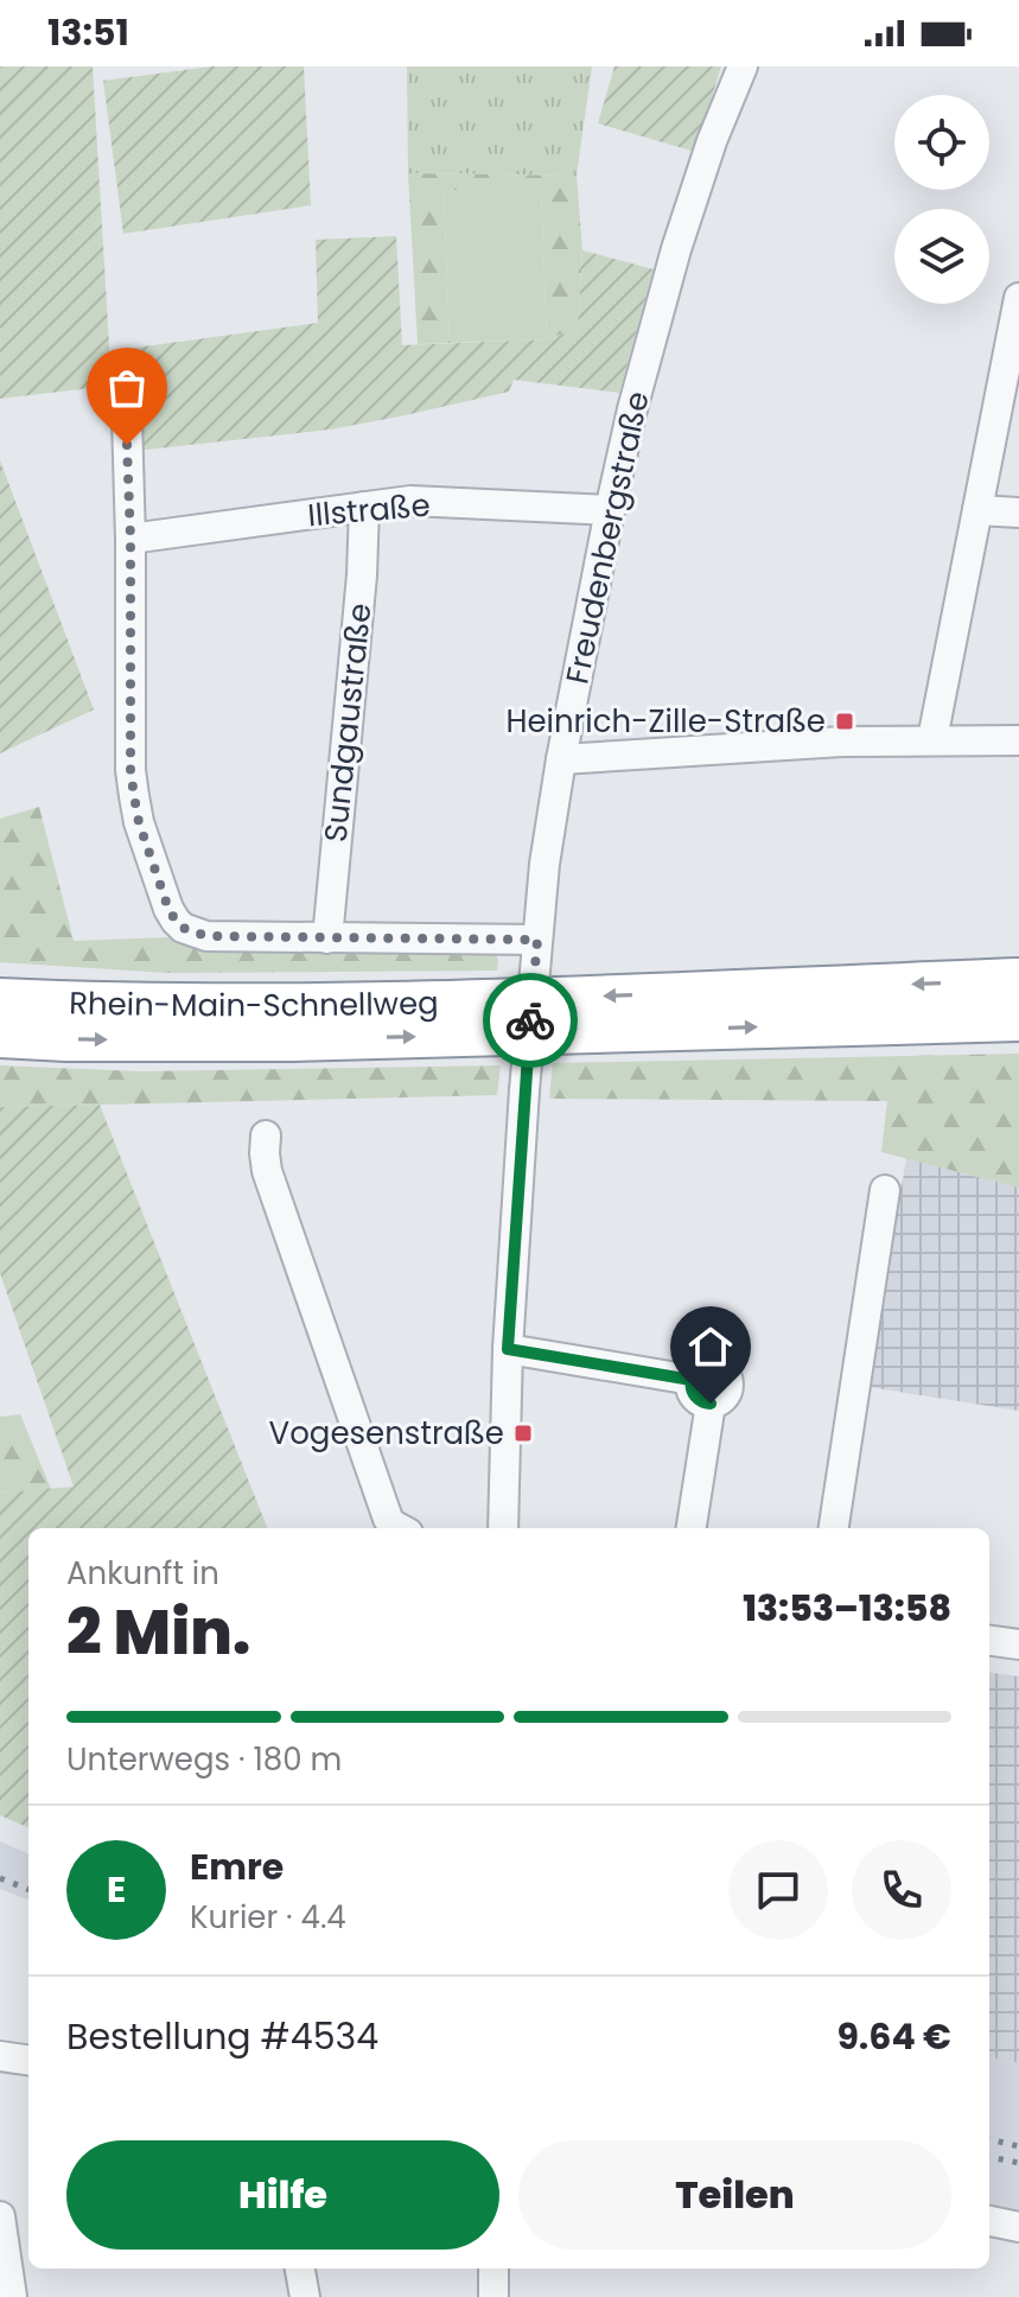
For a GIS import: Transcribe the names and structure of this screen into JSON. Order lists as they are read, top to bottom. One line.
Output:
{"streets":{"highway":["Rhein-Main-Schnellweg"],"street":["Illstraße","Freudenbergstraße","Sundgaustraße"]},"crossings":[["Illstraße","Freudenbergstraße"],["Illstraße","Sundgaustraße"]],"places":{"transit":["Heinrich-Zille-Straße","Vogesenstraße"]},"page":{"status":"13:51","heading":["2 Min.","Ankunft in","13:53–13:58"],"panel":["Emre","Kurier · 4.4","Bestellung #4534","9.64 €"],"bar":"Unterwegs · 180 m","round":"E","buttons":["Hilfe","Teilen"]}}
